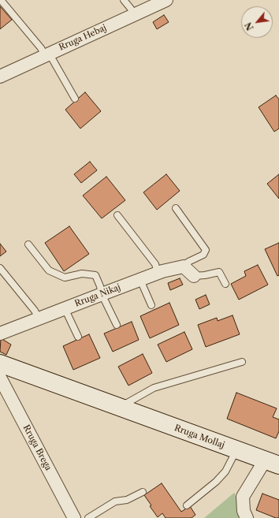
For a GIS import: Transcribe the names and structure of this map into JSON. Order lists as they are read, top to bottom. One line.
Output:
{"streets":{"street":["Rruga Hebaj","Rruga Nikaj","Rruga Mollaj","Rruga Brega"]},"north":"bottom left"}
